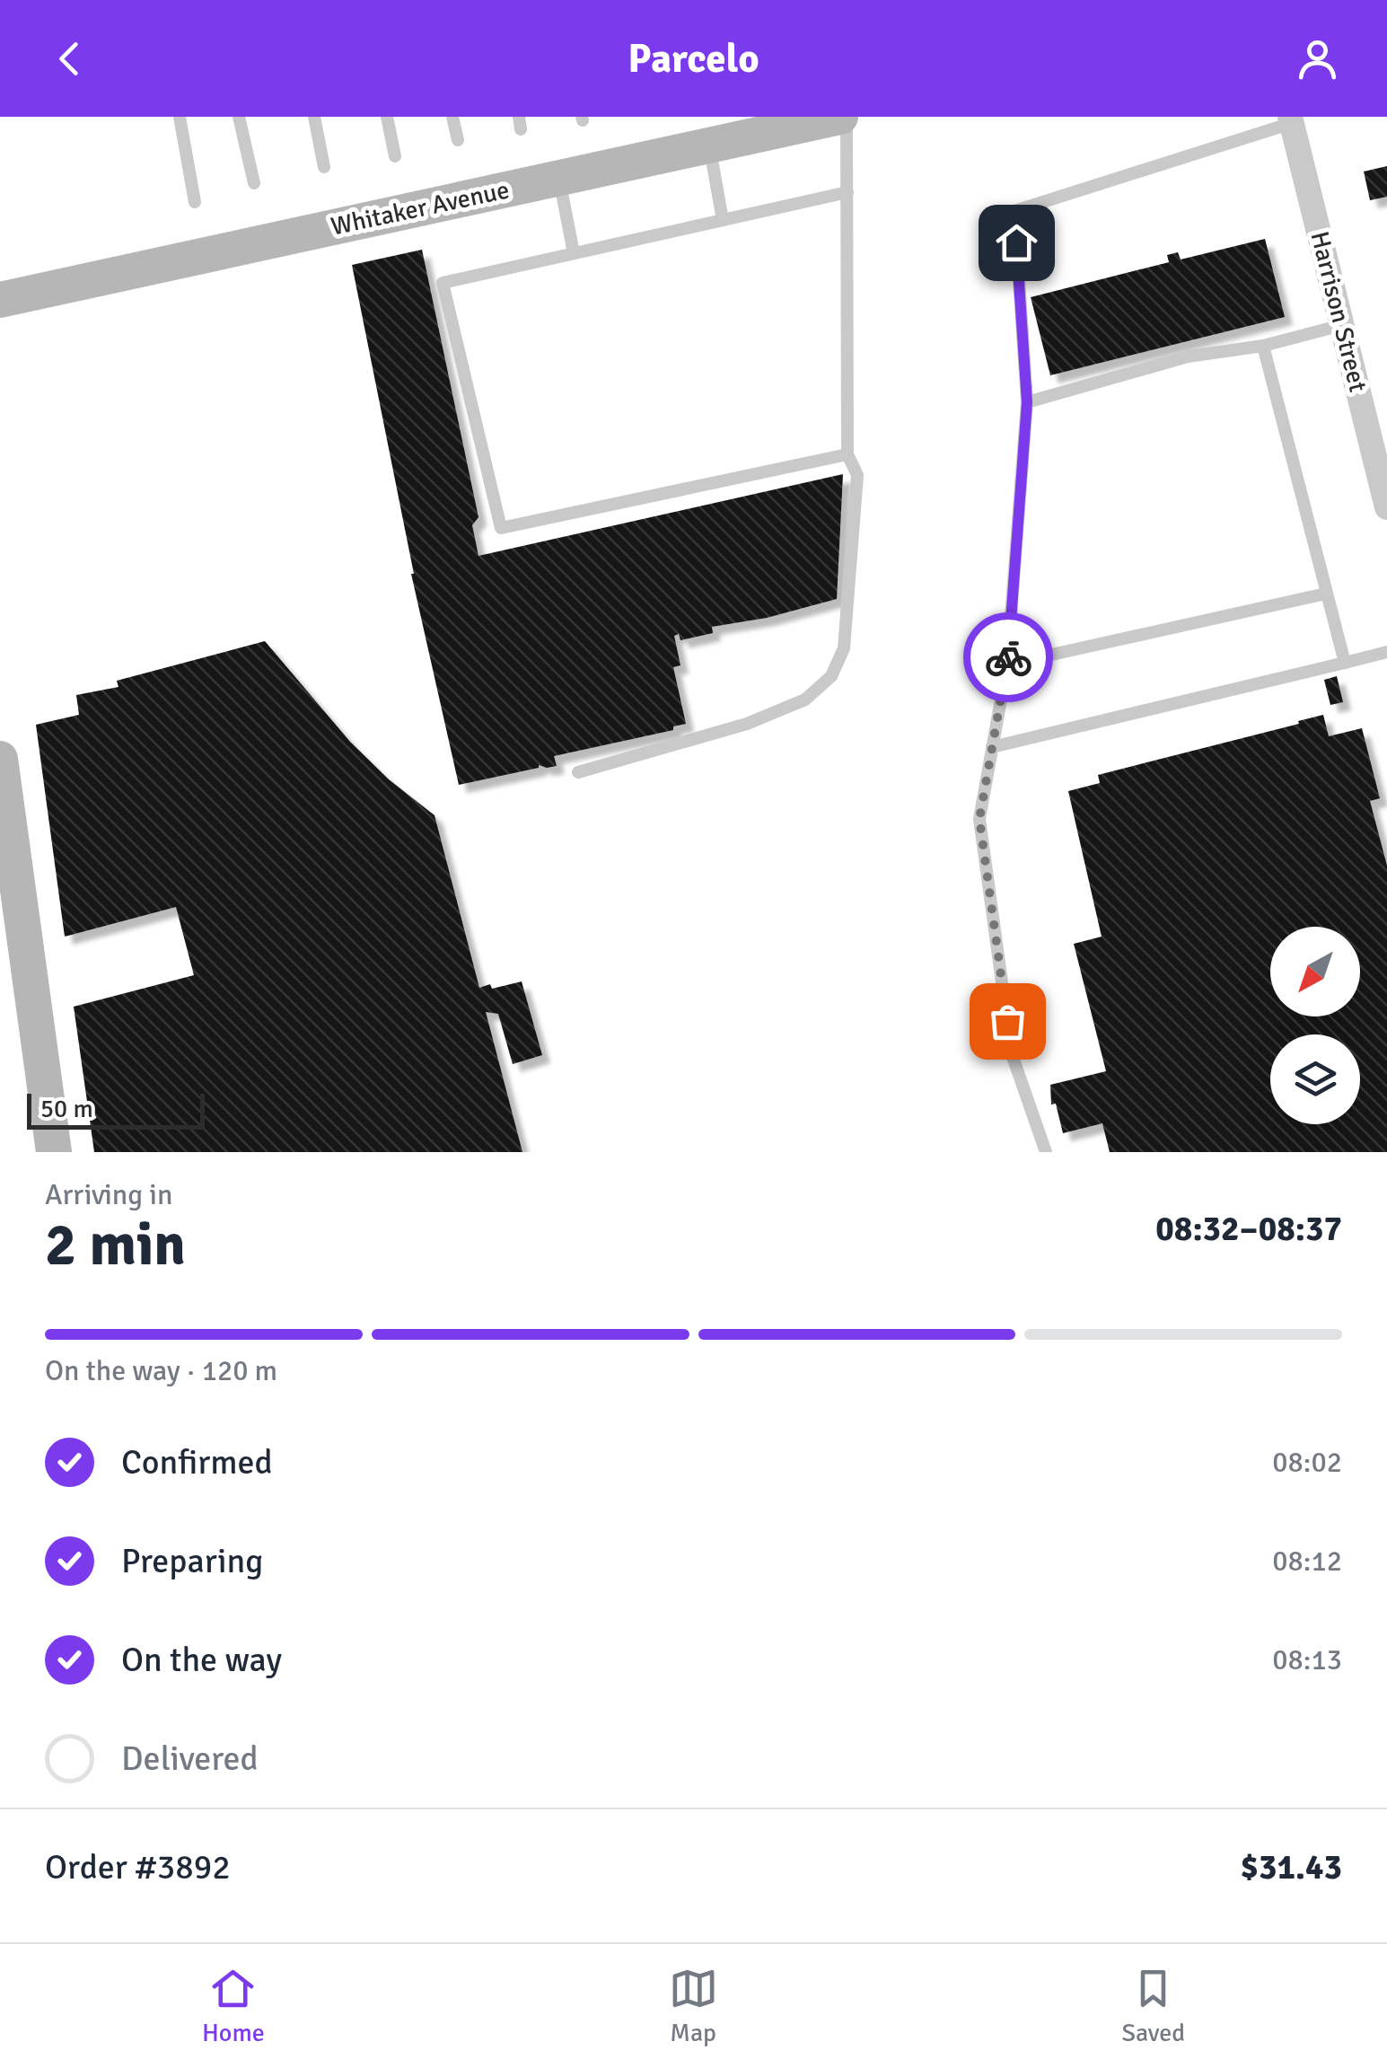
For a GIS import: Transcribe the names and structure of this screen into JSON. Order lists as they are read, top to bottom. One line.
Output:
{"streets":{"street":["Whitaker Avenue","Harrison Street"]},"scale_bar":"50 m","north":"bottom left","page":{"header":"Parcelo","scale":"50 m","heading":["2 min","Arriving in","08:32–08:37"],"panel":["Order #3892","$31.43"],"bar":"On the way · 120 m","list":[["Confirmed","08:02"],["Preparing","08:12"],["On the way","08:13"],"Delivered"],"tabs":["Home","Map","Saved"]}}
